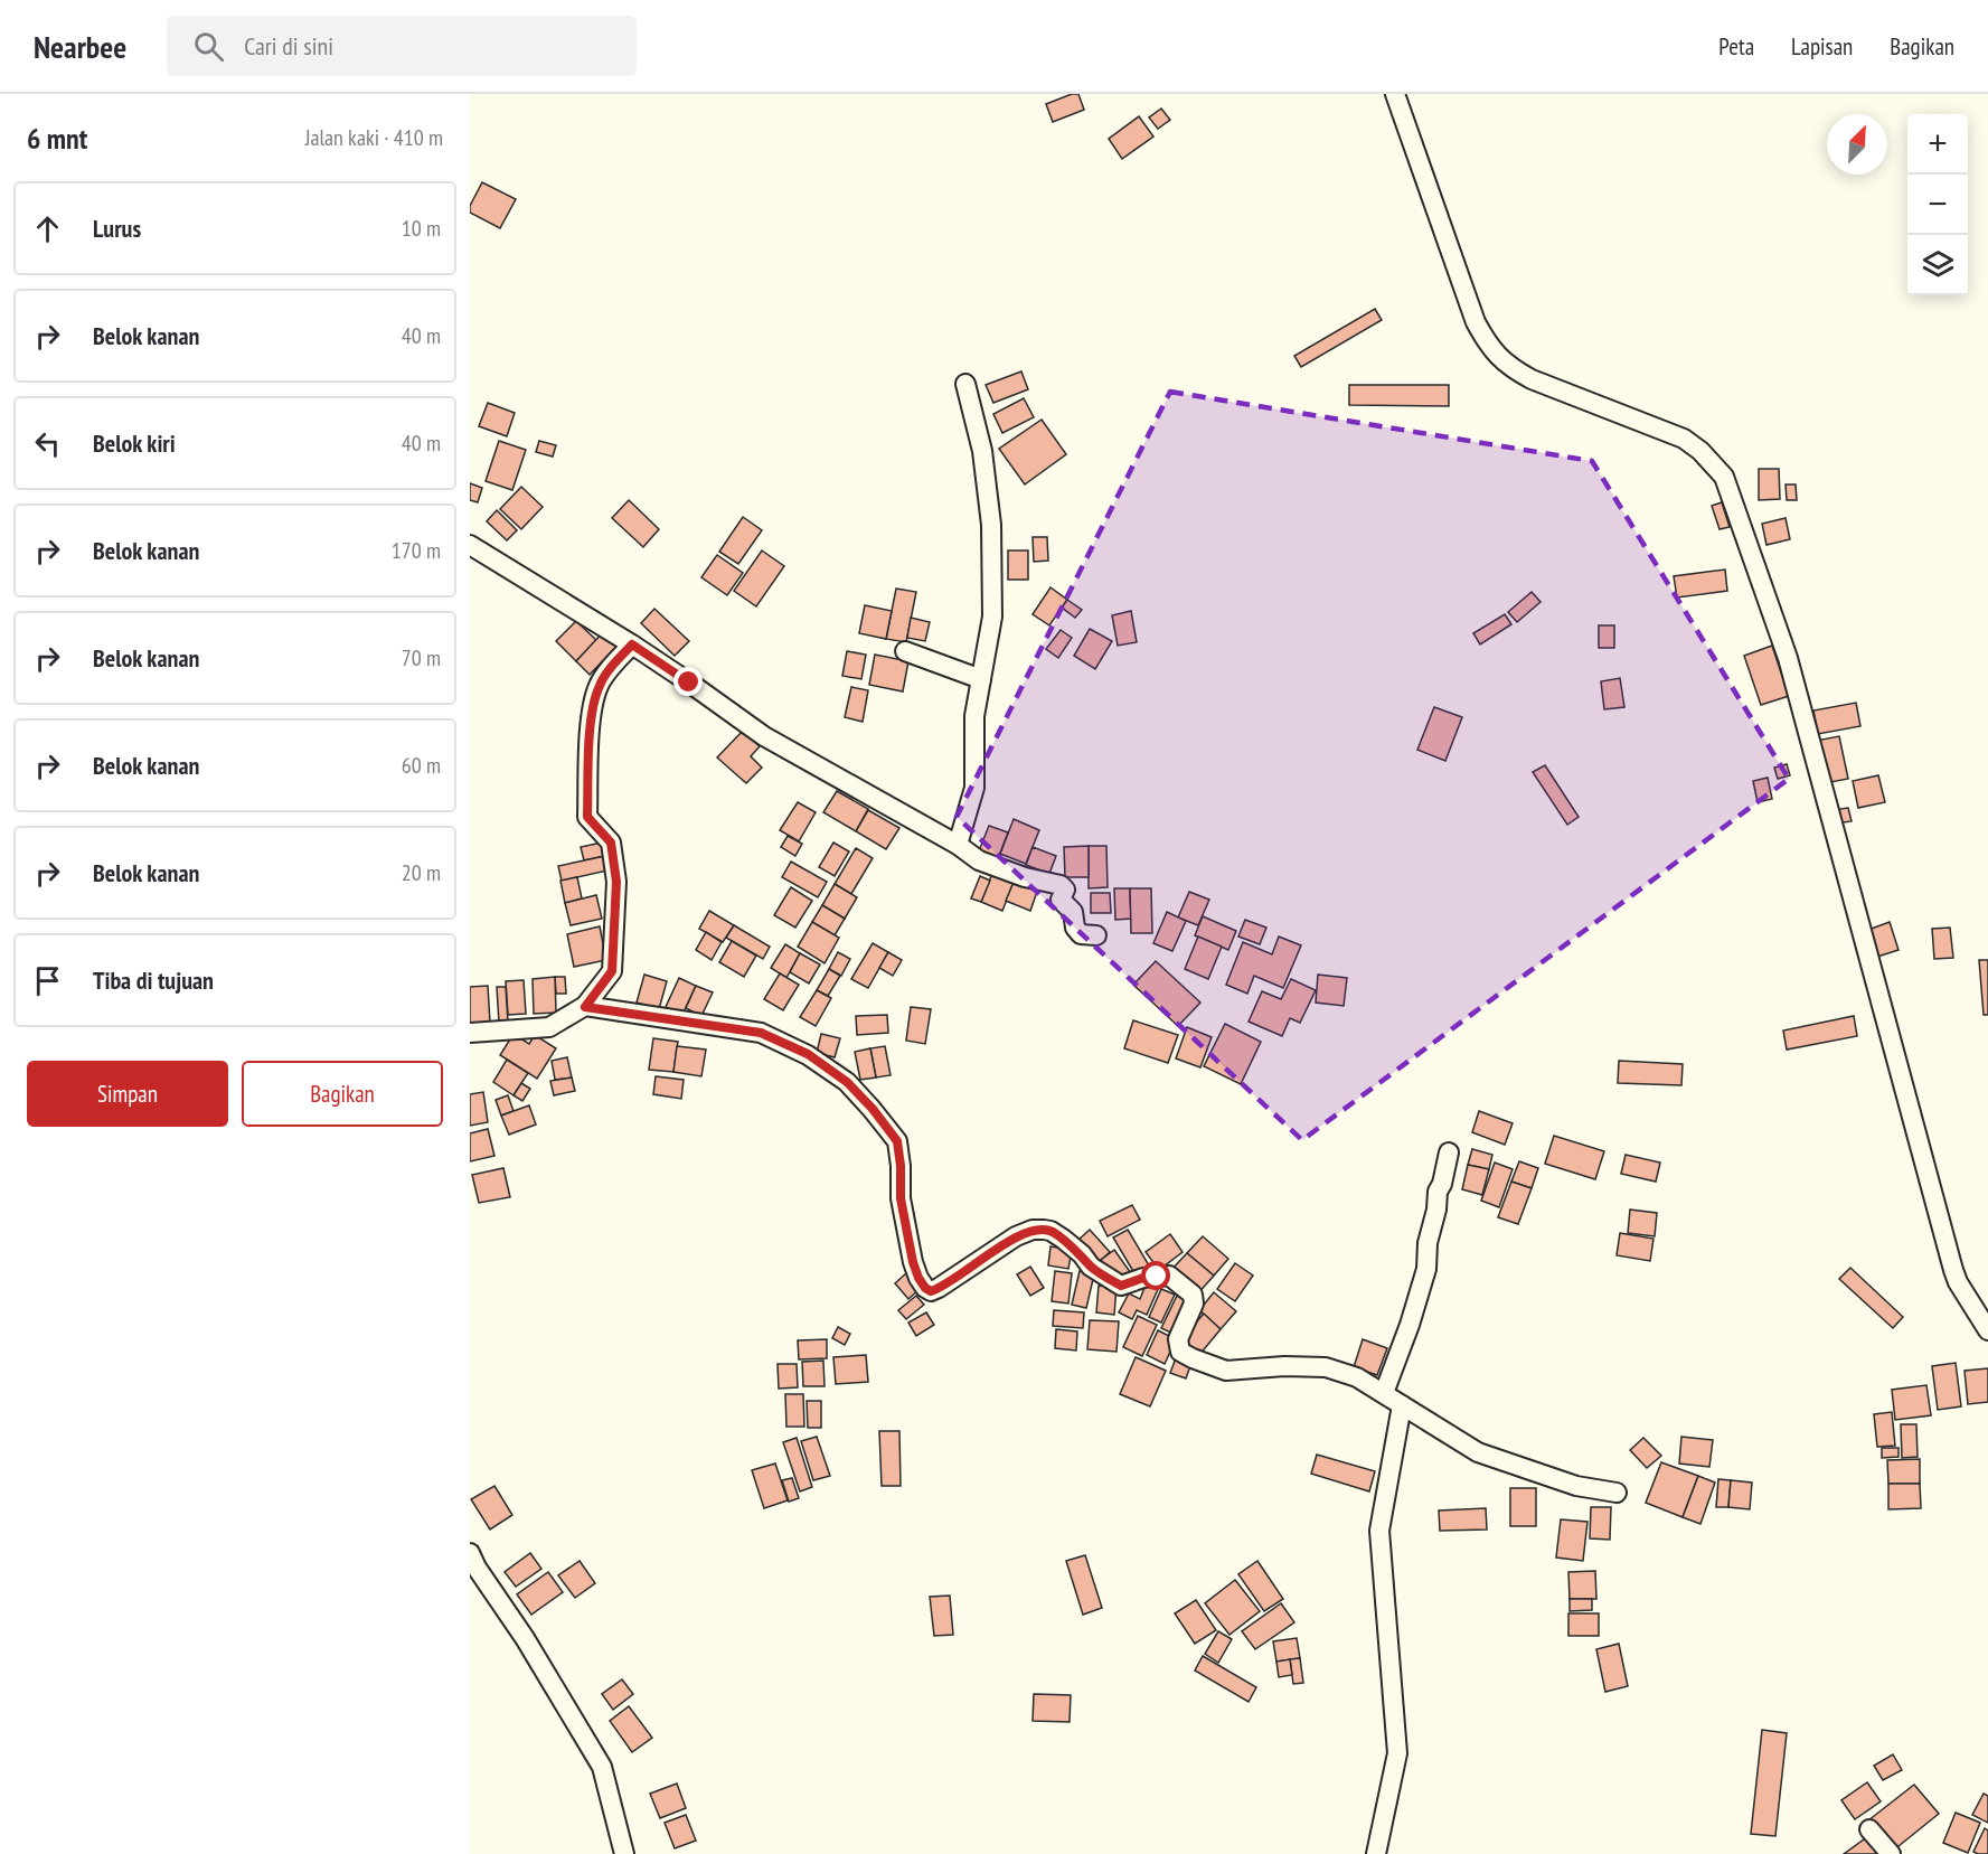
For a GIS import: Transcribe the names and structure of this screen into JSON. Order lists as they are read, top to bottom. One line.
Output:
{"north":"top right","page":{"header":"Nearbee","search":"Cari di sini","nav":["Peta","Lapisan","Bagikan"],"heading":["6 mnt","Jalan kaki · 410 m"],"map_buttons":["+","−"],"list":[["Lurus","10 m"],["Belok kanan","40 m"],["Belok kiri","40 m"],["Belok kanan","170 m"],["Belok kanan","70 m"],["Belok kanan","60 m"],["Belok kanan","20 m"],"Tiba di tujuan"],"buttons":["Simpan","Bagikan"]}}
